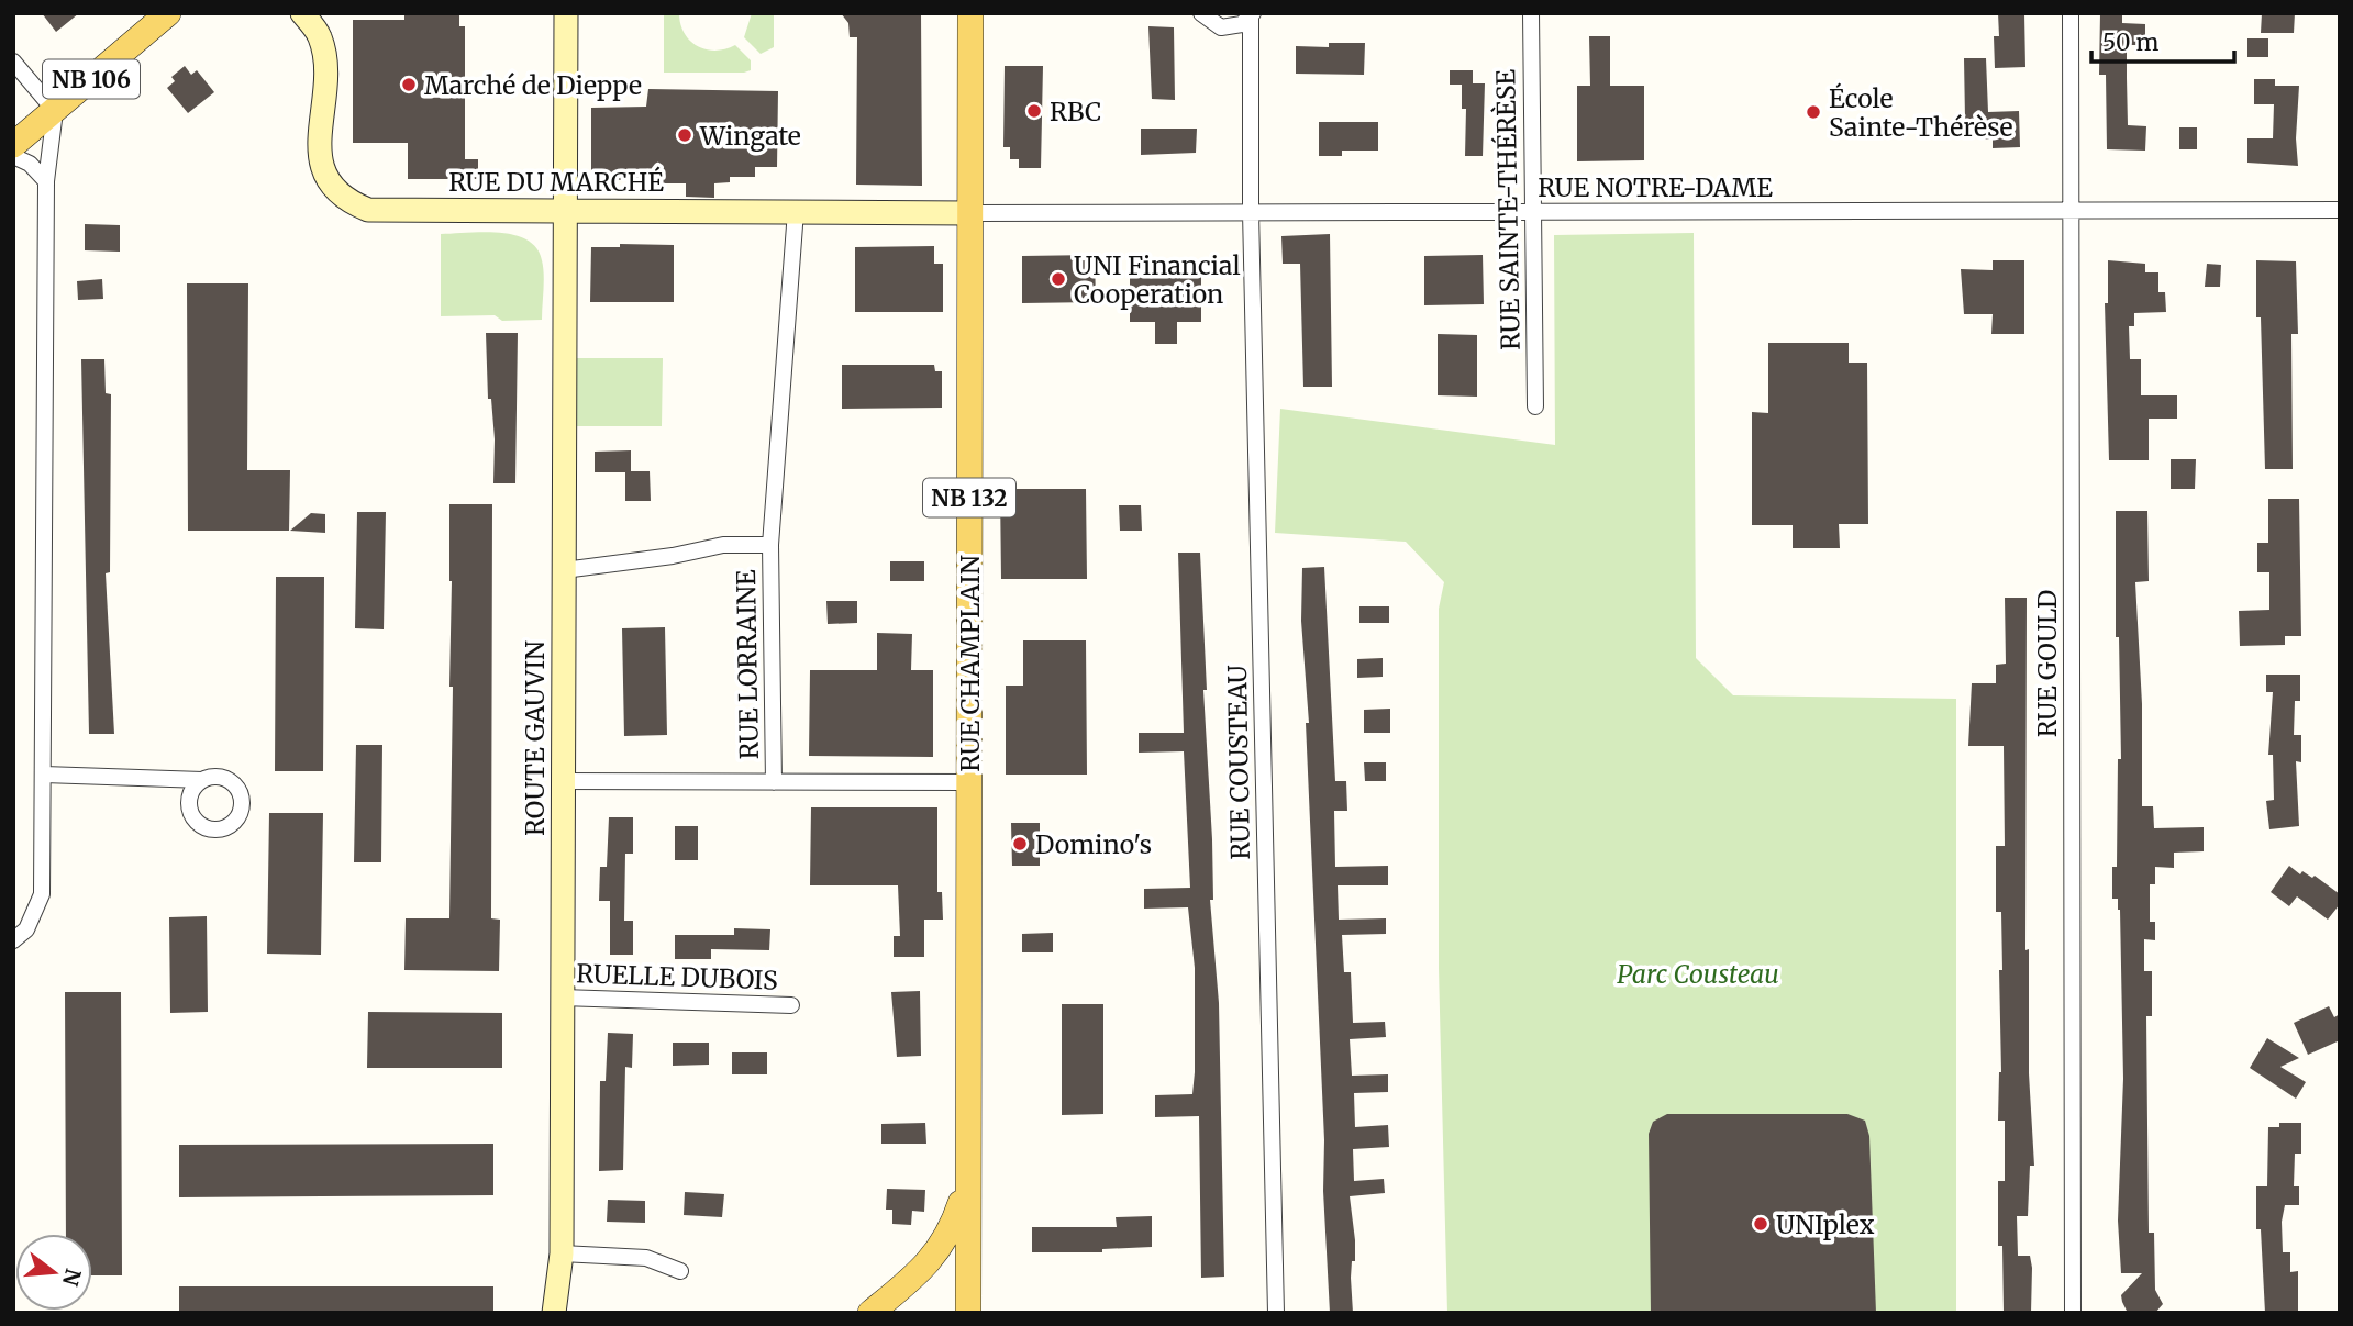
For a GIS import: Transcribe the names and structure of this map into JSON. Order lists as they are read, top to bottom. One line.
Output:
{"streets":{"main road":["NB 106","NB 132","RUE CHAMPLAIN"],"street":["RUE DU MARCHÉ","RUE NOTRE-DAME","RUE SAINTE-THÉRÈSE","RUE GOULD","RUE LORRAINE","ROUTE GAUVIN","RUE COUSTEAU","RUELLE DUBOIS"]},"crossings":[["RUE DU MARCHÉ","RUE NOTRE-DAME"],["RUE DU MARCHÉ","RUE CHAMPLAIN"],["RUE DU MARCHÉ","ROUTE GAUVIN"],["RUE NOTRE-DAME","RUE SAINTE-THÉRÈSE"],["RUE NOTRE-DAME","RUE CHAMPLAIN"],["RUE NOTRE-DAME","RUE GOULD"],["RUE NOTRE-DAME","RUE COUSTEAU"],["RUE LORRAINE","ROUTE GAUVIN"],["ROUTE GAUVIN","RUELLE DUBOIS"]],"parks":["Parc Cousteau"],"places":["Marché de Dieppe","RBC","École Sainte-Thérèse","Wingate","UNI Financial Cooperation","Domino's","UNIplex"],"scale_bar":"50 m","north":"right"}
